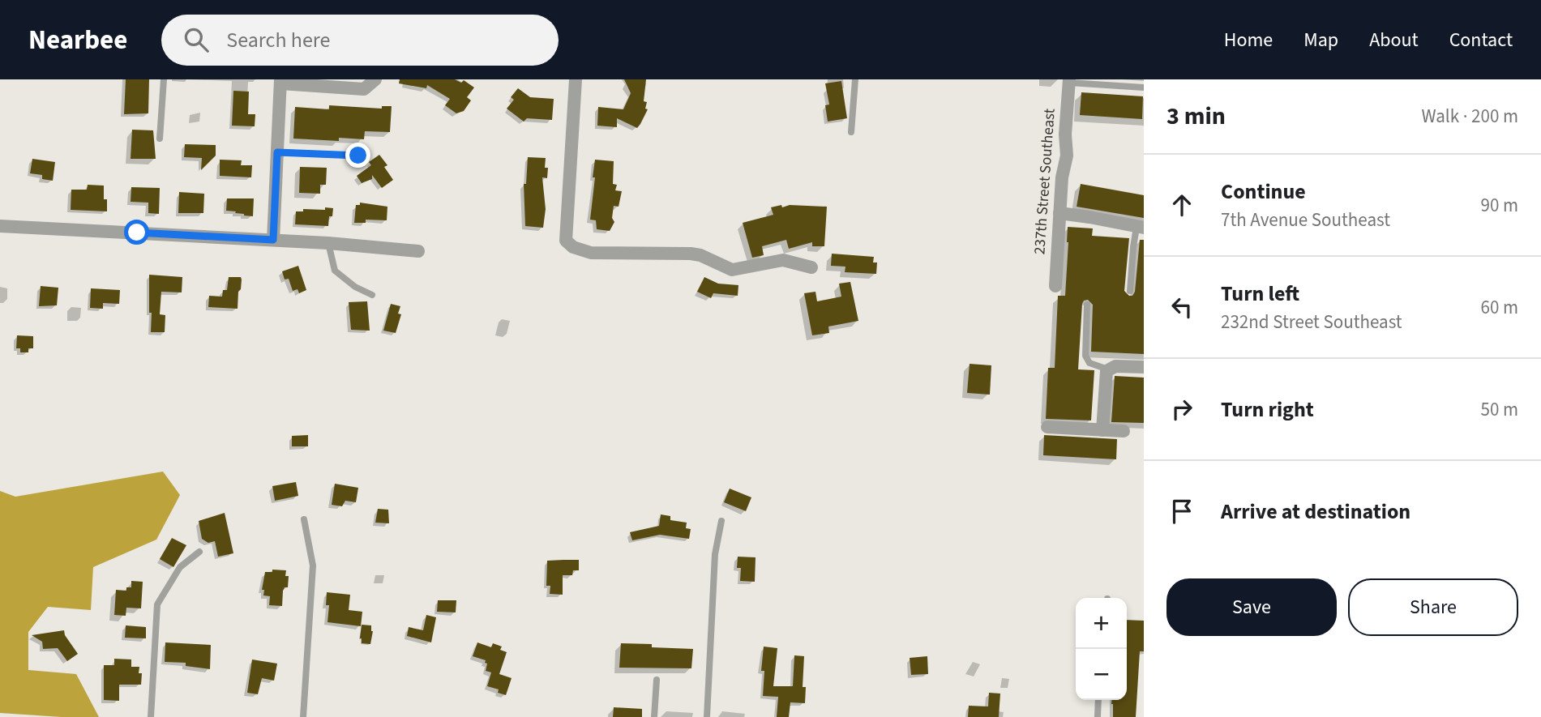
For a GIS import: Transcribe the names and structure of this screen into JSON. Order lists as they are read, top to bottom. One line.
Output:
{"streets":{"street":["237th Street Southeast"]},"page":{"header":"Nearbee","search":"Search here","nav":["Home","Map","About","Contact"],"heading":["3 min","Walk · 200 m"],"list":[["Continue","7th Avenue Southeast","90 m"],["Turn left","232nd Street Southeast","60 m"],["Turn right","50 m"],"Arrive at destination"],"buttons":["Save","Share"],"map_buttons":["+","−"]}}
